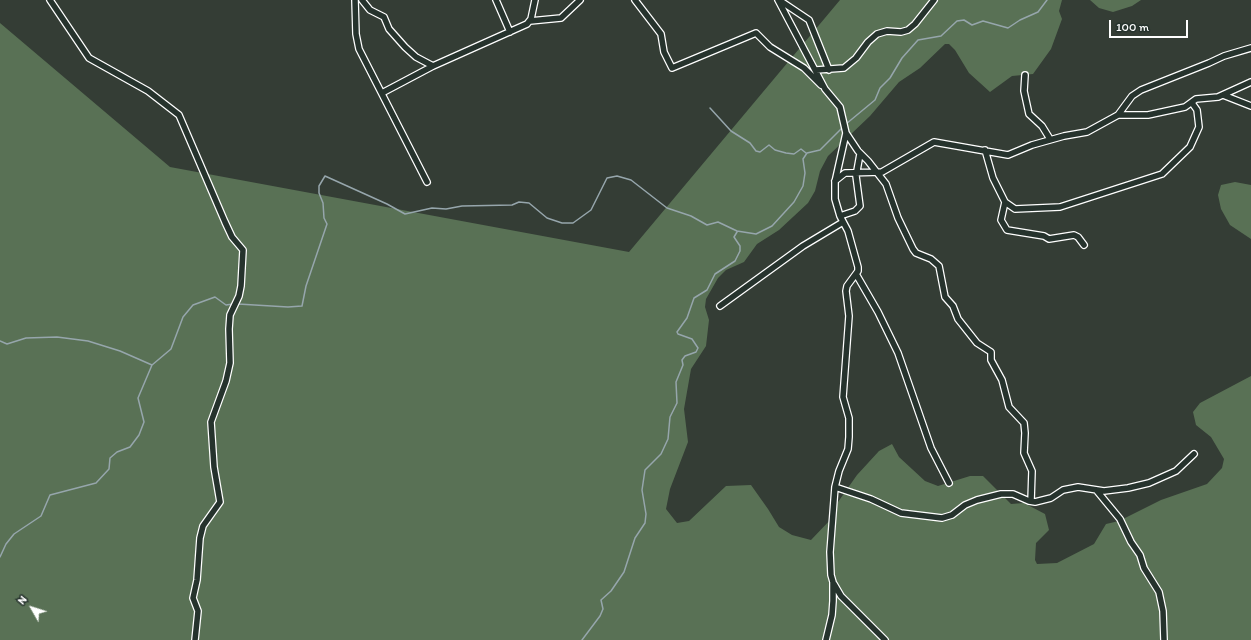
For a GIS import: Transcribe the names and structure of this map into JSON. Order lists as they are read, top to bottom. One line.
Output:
{"scale_bar":"100 m","north":"top left"}
